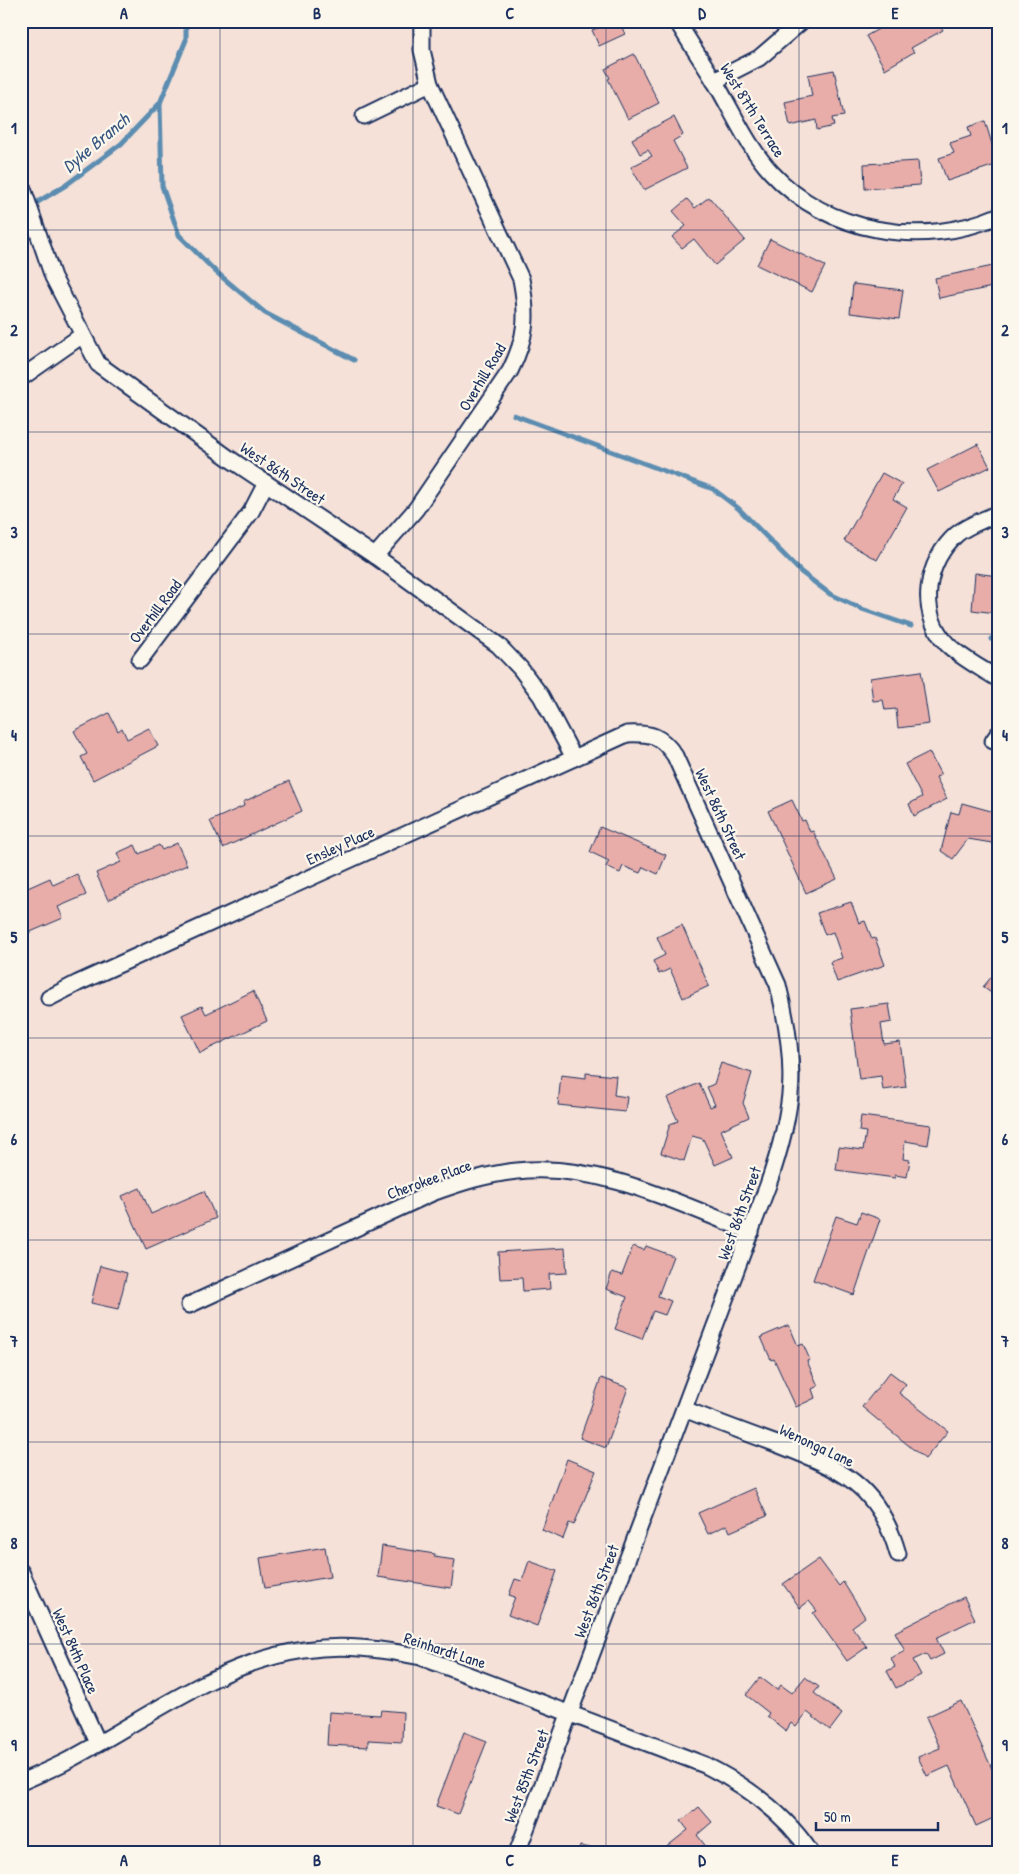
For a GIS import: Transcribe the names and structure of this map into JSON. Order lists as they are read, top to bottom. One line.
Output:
{"streets":{"street":["West 87th Terrace","Overhill Road","West 86th Street","Ensley Place","Cherokee Place","Wenonga Lane","Reinhardt Lane","West 84th Place","West 85th Street"]},"crossings":[["Overhill Road","West 86th Street"],["West 86th Street","Ensley Place"],["West 86th Street","Cherokee Place"],["West 86th Street","Wenonga Lane"],["West 86th Street","Reinhardt Lane"],["West 86th Street","West 85th Street"],["Reinhardt Lane","West 84th Place"],["Reinhardt Lane","West 85th Street"]],"water":["Dyke Branch"],"scale_bar":"50 m","grid":{"columns":["A","B","C","D","E"],"rows":["1","2","3","4","5","6","7","8","9"]}}
